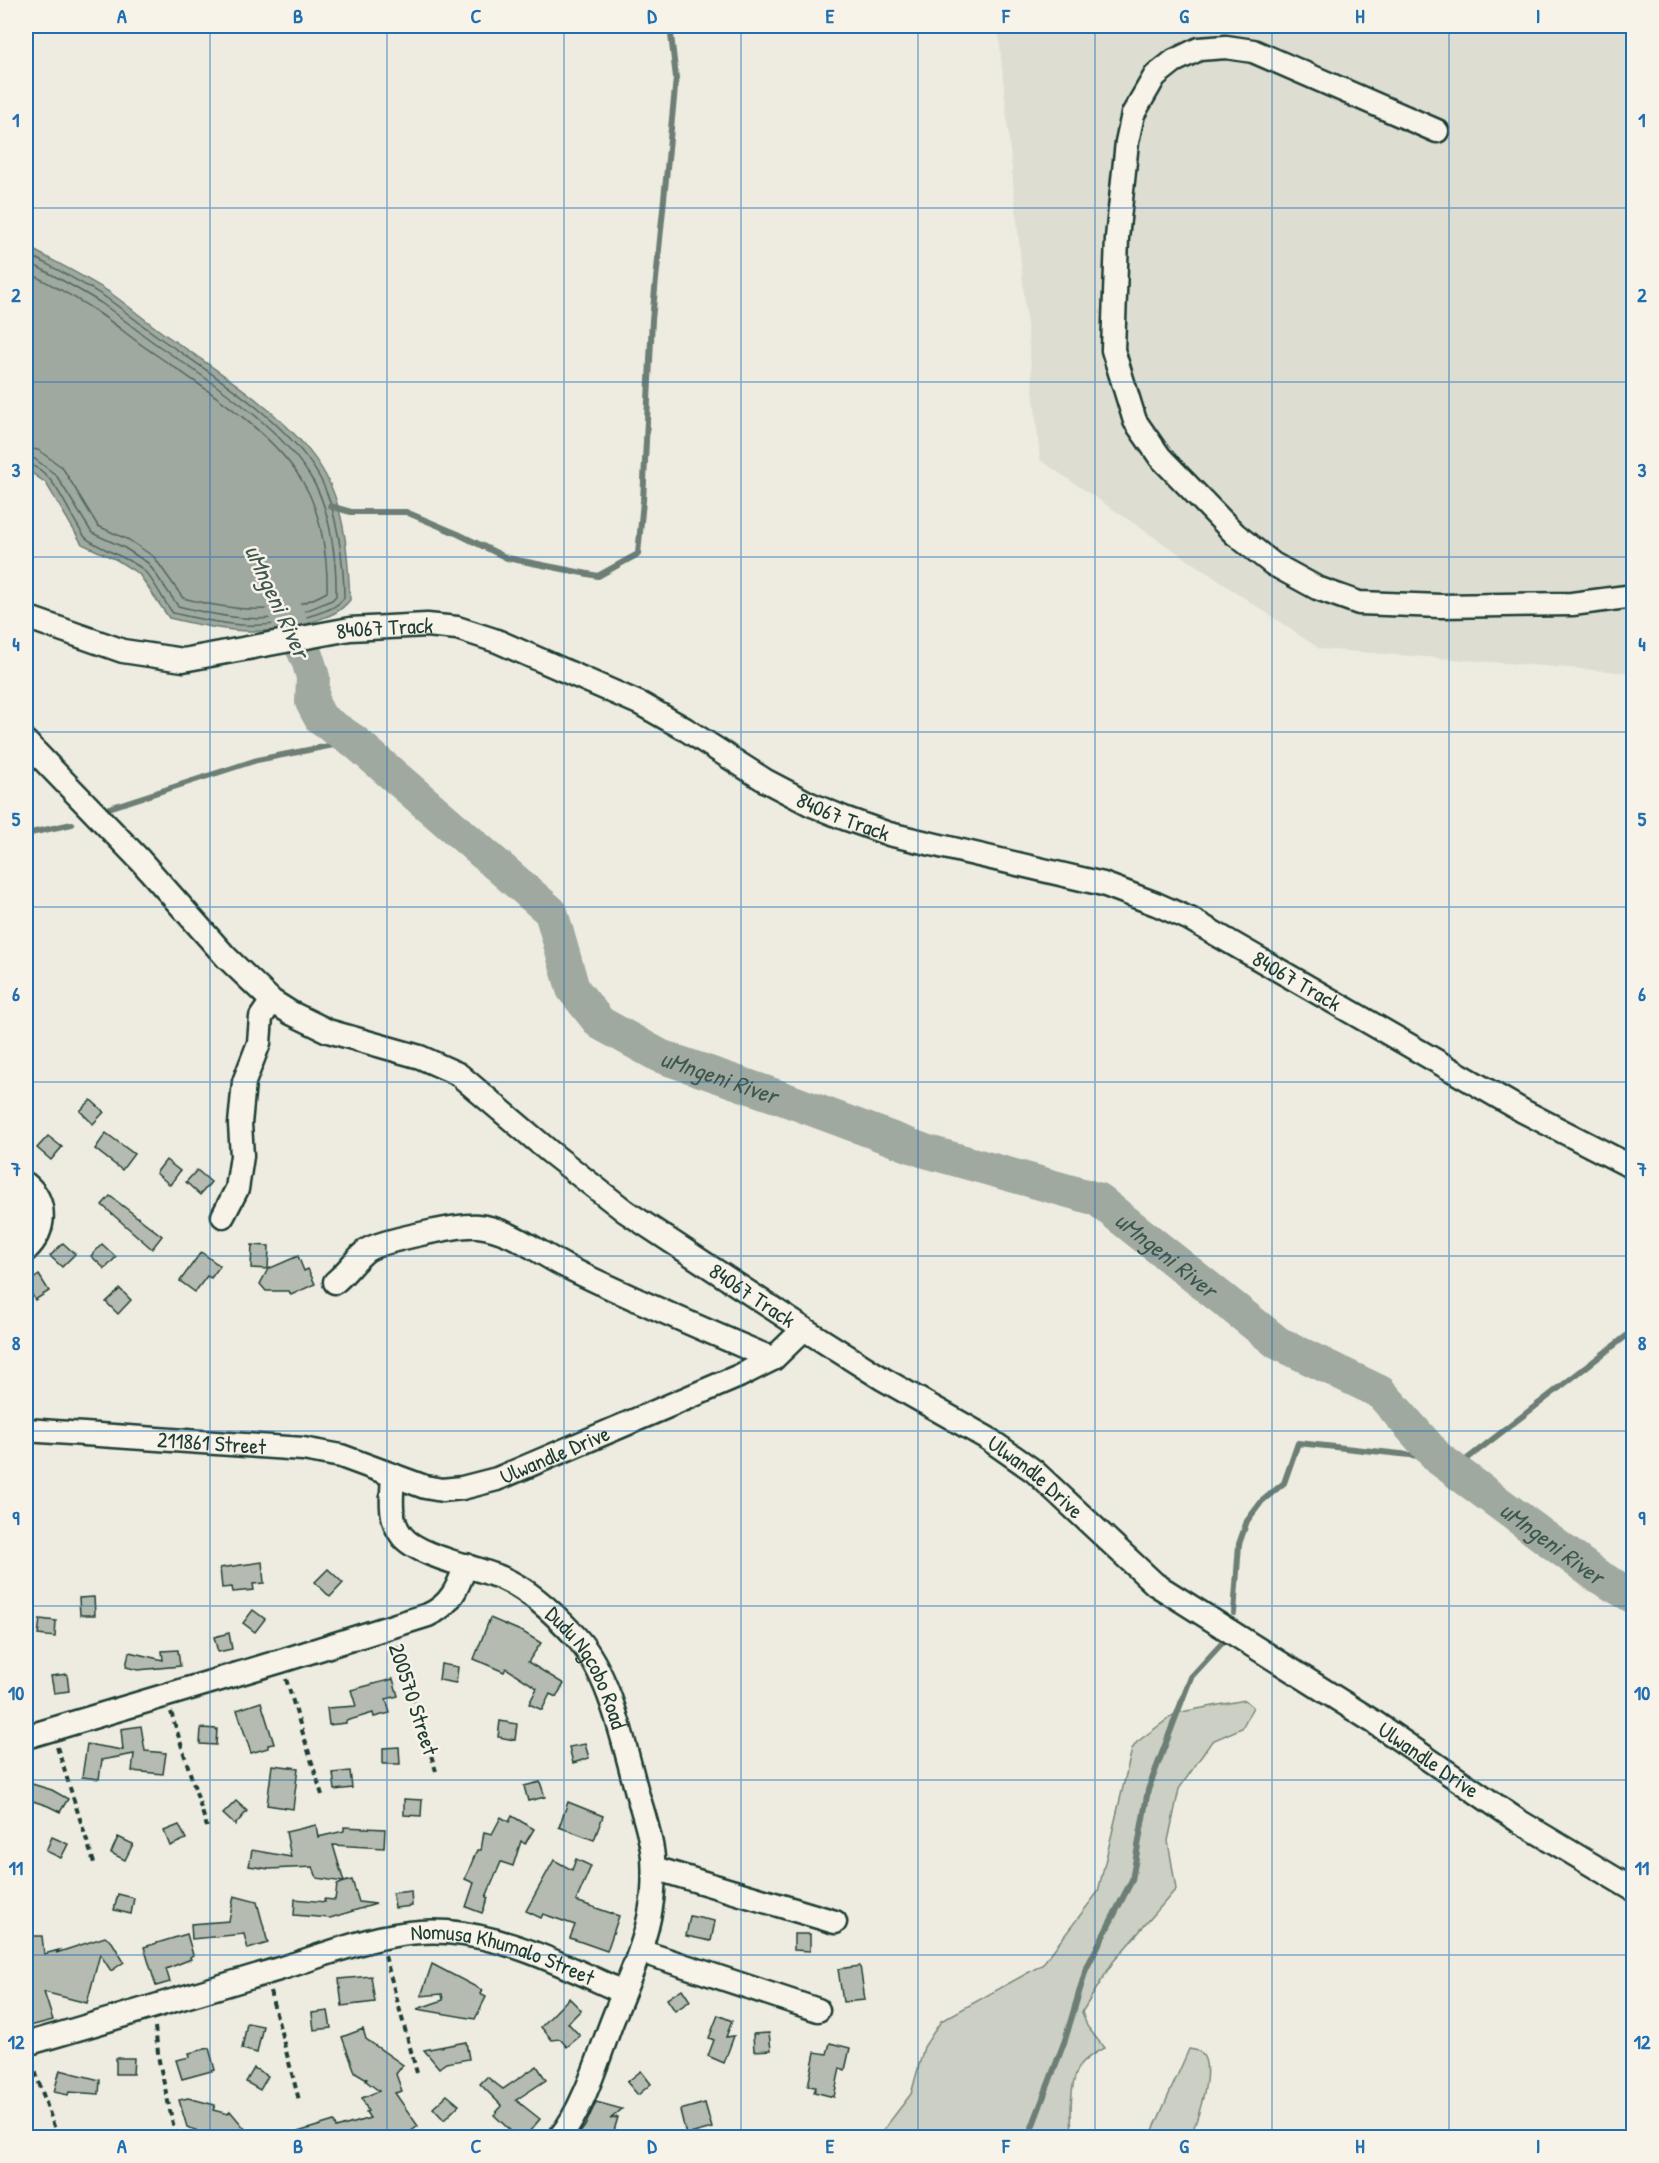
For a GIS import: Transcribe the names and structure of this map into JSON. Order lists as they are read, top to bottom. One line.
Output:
{"streets":{"street":["84067 Track","211861 Street","Ulwandle Drive","Dudu Ngcobo Road","200570 Street","Nomusa Khumalo Street"]},"crossings":[["84067 Track","Ulwandle Drive"],["211861 Street","Ulwandle Drive"],["211861 Street","Dudu Ngcobo Road"],["Ulwandle Drive","Dudu Ngcobo Road"],["Dudu Ngcobo Road","200570 Street"],["Dudu Ngcobo Road","Nomusa Khumalo Street"]],"water":["uMngeni River"],"grid":{"columns":["A","B","C","D","E","F","G","H","I"],"rows":["1","2","3","4","5","6","7","8","9","10","11","12"]}}
